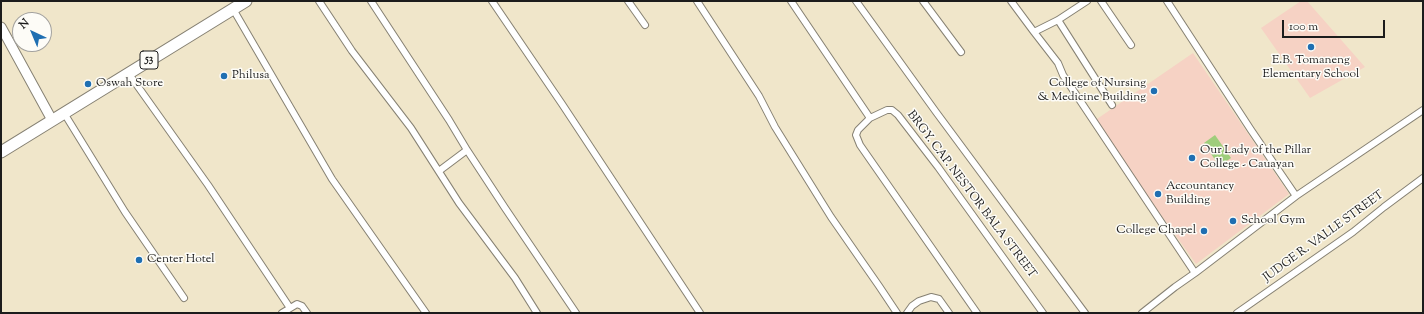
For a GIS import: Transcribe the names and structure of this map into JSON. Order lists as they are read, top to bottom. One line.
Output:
{"streets":{"highway":["53"],"street":["BRGY. CAP. NESTOR BALA STREET","JUDGE R. VALLE STREET"]},"places":["E.B. Tomaneng Elementary School","Philusa","Oswah Store","College of Nursing & Medicine Building","Our Lady of the Pillar College - Cauayan","Accountancy Building","School Gym","College Chapel","Center Hotel"],"scale_bar":"100 m","north":"top left"}
